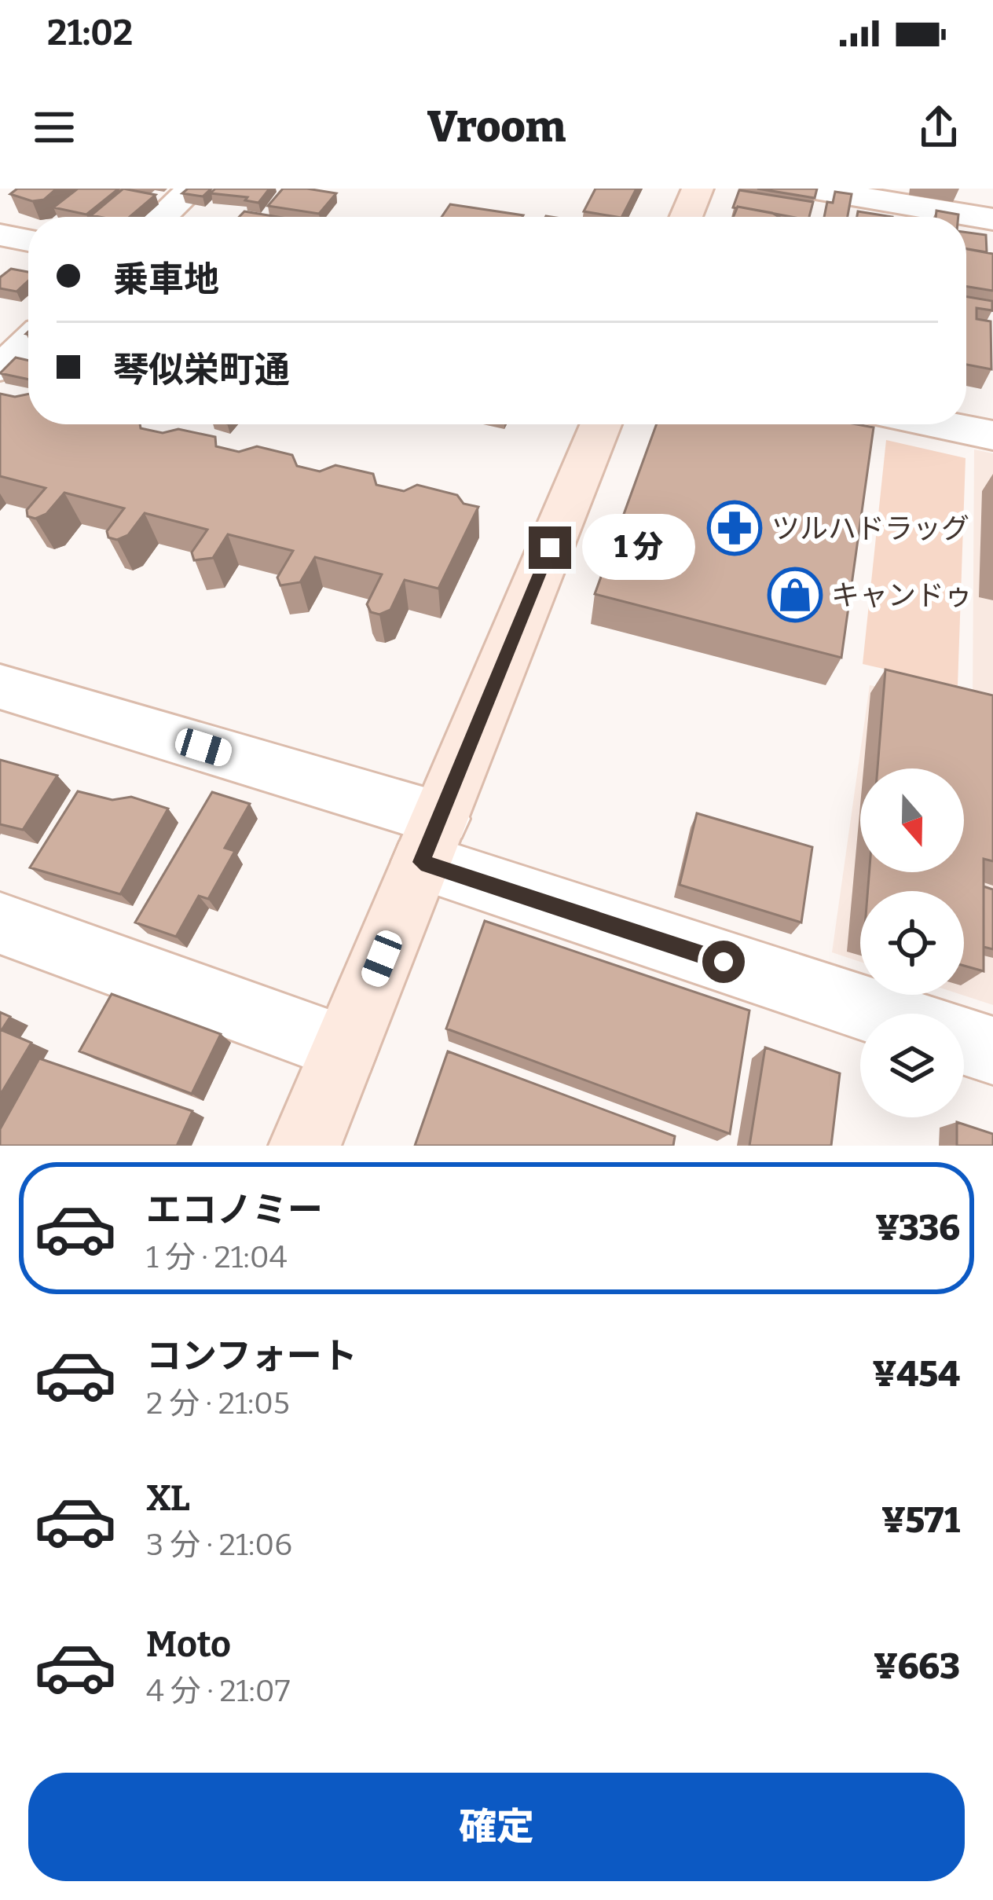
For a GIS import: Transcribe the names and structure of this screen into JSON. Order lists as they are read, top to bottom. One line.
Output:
{"places":{"pharmacy":["ツルハドラッグ"],"shop":["キャンドゥ"]},"north":"bottom","page":{"status":"21:02","header":"Vroom","banner":["乗車地","琴似栄町通"],"bubble":"1 分","list":[{"name":"エコノミー","note":"1 分 · 21:04","value":"¥336"},{"name":"コンフォート","note":"2 分 · 21:05","value":"¥454"},{"name":"XL","note":"3 分 · 21:06","value":"¥571"},{"name":"Moto","note":"4 分 · 21:07","value":"¥663"}],"buttons":"確定"}}
